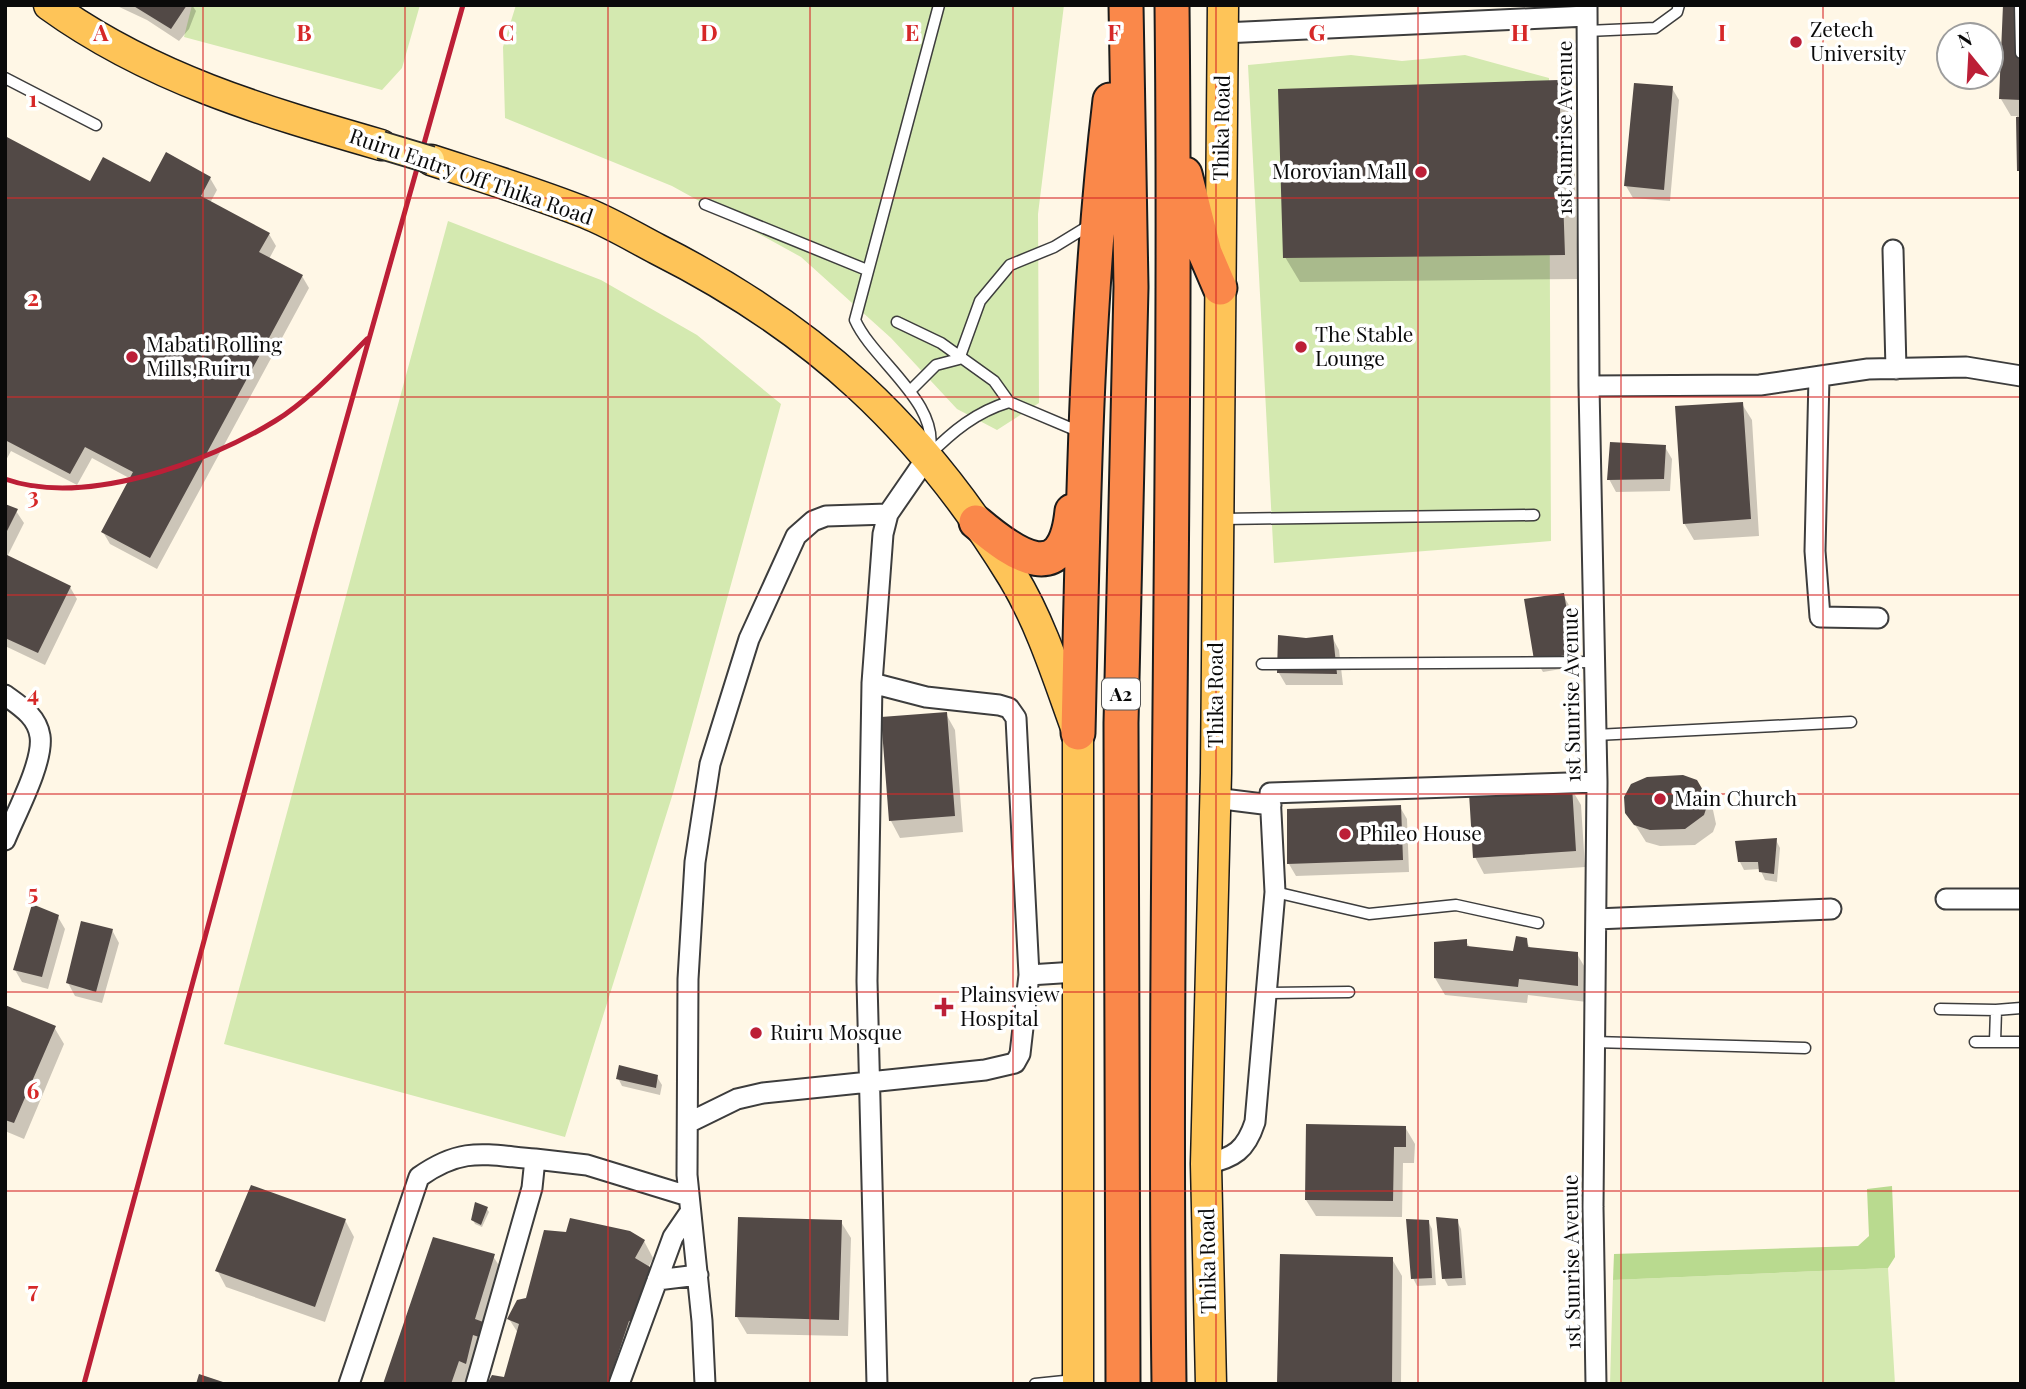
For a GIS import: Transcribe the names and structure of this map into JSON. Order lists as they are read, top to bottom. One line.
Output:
{"streets":{"highway":["Thika Road","A2"],"main road":["Ruiru Entry Off Thika Road"],"street":["1st Sunrise Avenue"]},"places":{"other":["Zetech University","Morovian Mall","The Stable Lounge","Mabati Rolling Mills,Ruiru","Main Church","Phileo House","Ruiru Mosque"],"health":["Plainsview Hospital"]},"north":"top","grid":{"columns":["A","B","C","D","E","F","G","H","I"],"rows":["1","2","3","4","5","6","7"]}}
